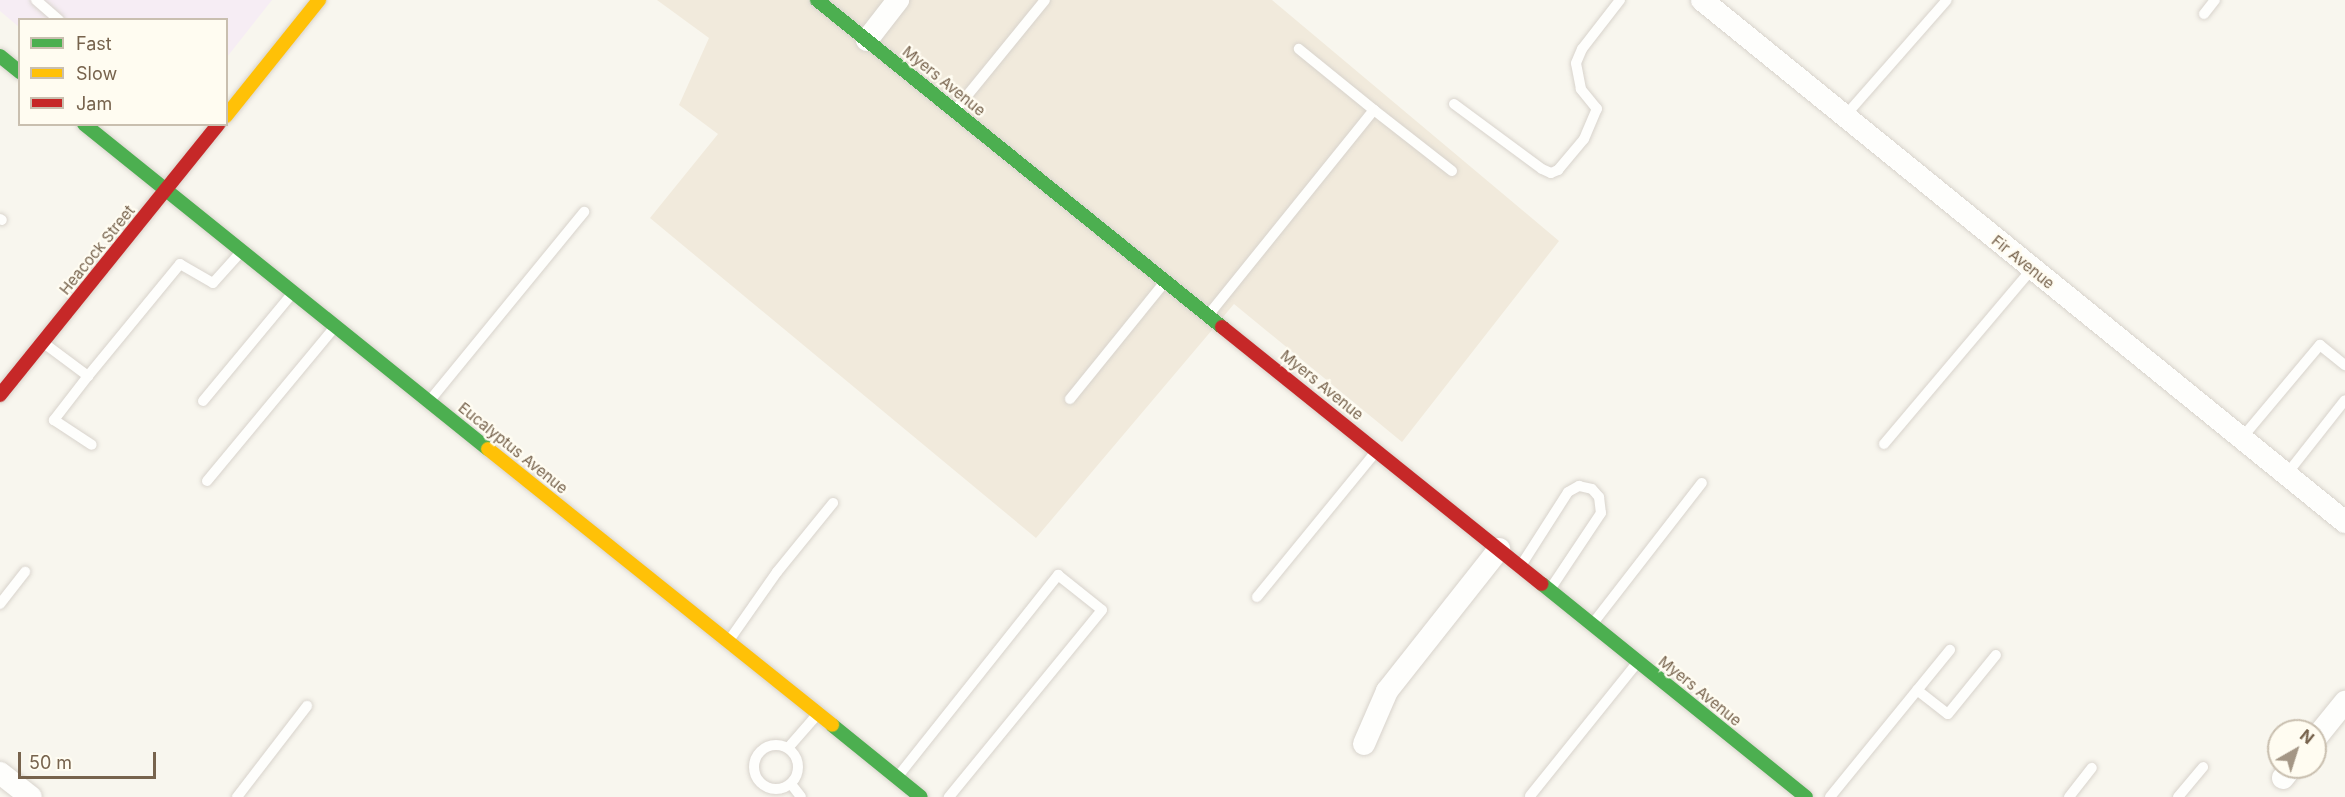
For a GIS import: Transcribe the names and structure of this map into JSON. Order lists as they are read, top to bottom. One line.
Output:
{"streets":{"street":["Myers Avenue","Heacock Street","Fir Avenue","Eucalyptus Avenue"]},"crossings":[["Heacock Street","Eucalyptus Avenue"]],"legend":["Fast","Slow","Jam"],"scale_bar":"50 m","north":"top right"}
